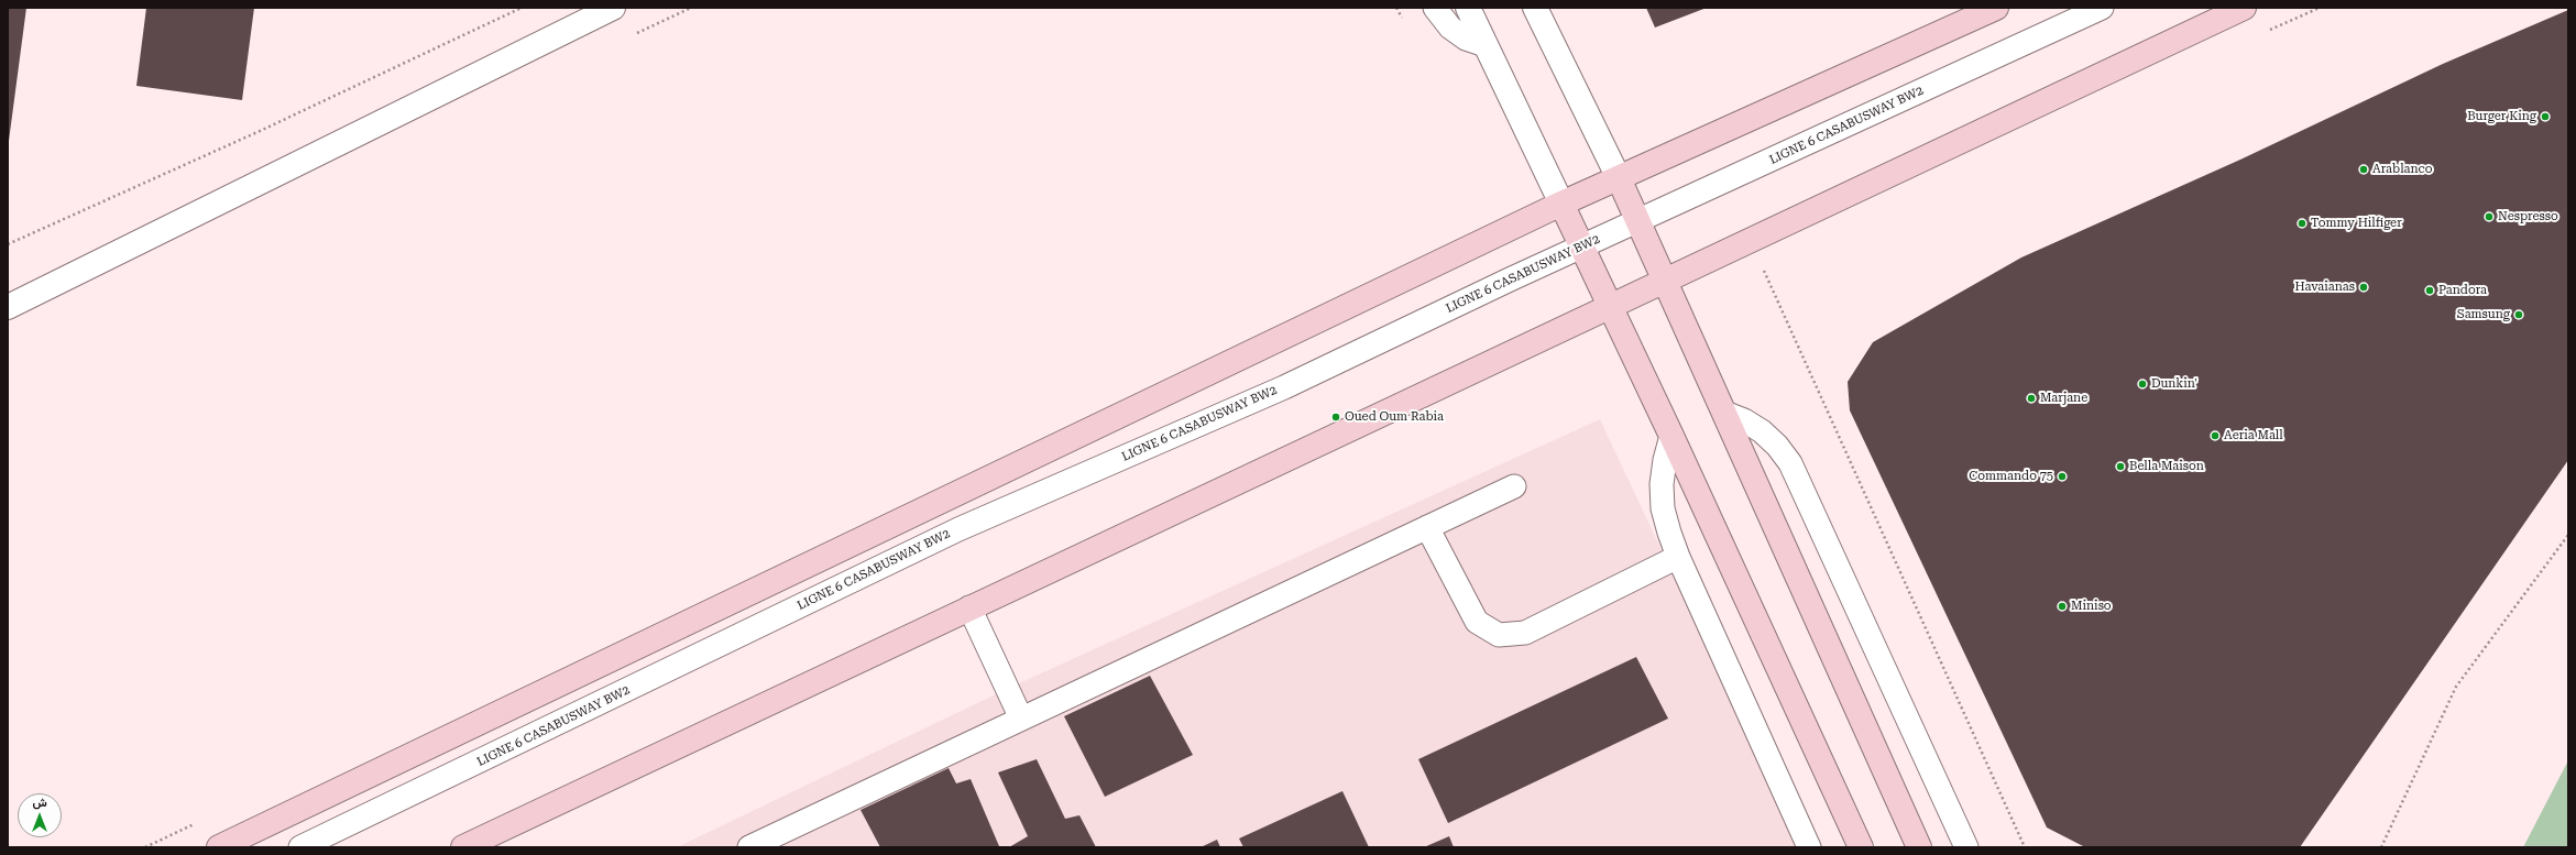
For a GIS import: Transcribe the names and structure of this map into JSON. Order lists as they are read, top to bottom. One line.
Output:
{"streets":{"lane":["LIGNE 6 CASABUSWAY BW2"]},"places":["Burger King","Arablanco","Nespresso","Tommy Hilfiger","Havaianas","Pandora","Samsung","Dunkin'","Marjane","Oued Oum Rabia","Aeria Mall","Bella Maison","Commando 75","Miniso"],"north":"top"}
